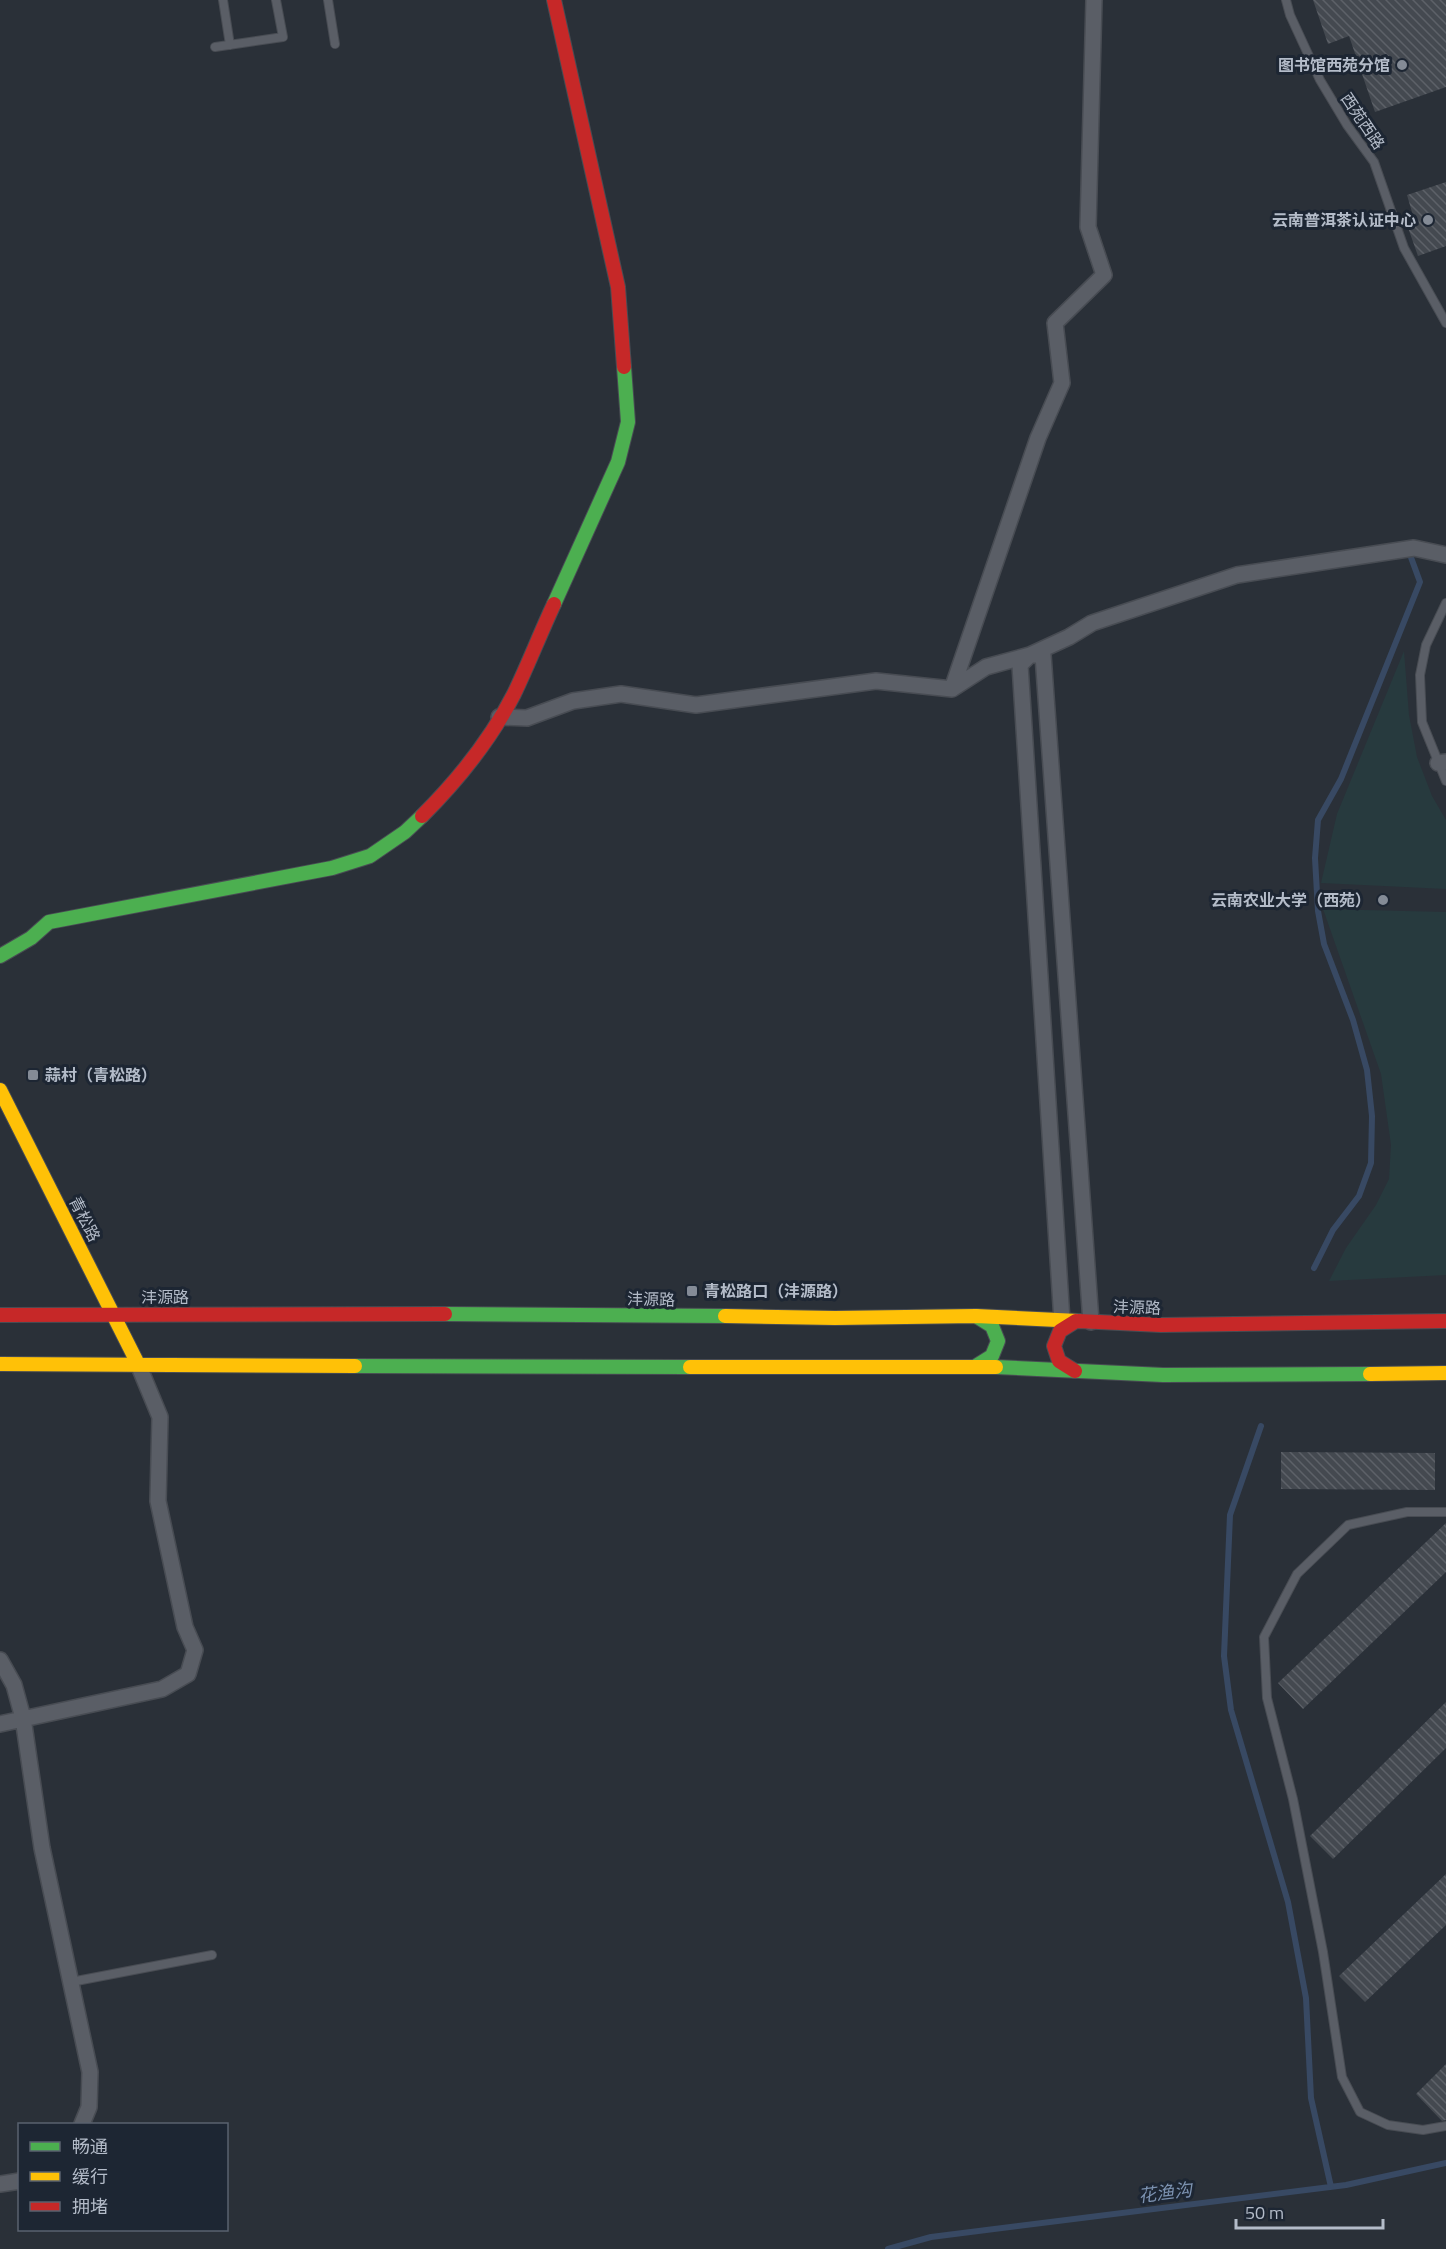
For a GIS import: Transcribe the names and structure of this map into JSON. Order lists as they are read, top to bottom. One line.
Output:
{"streets":{"main road":["青松路","沣源路"],"lane":["西苑西路"]},"crossings":[["青松路","沣源路"]],"water":["花渔沟"],"places":{"other":["图书馆西苑分馆","云南普洱茶认证中心","云南农业大学（西苑）"],"transit":["蒜村（青松路）","青松路口（沣源路）"]},"legend":["畅通","缓行","拥堵"],"scale_bar":"50 m"}
